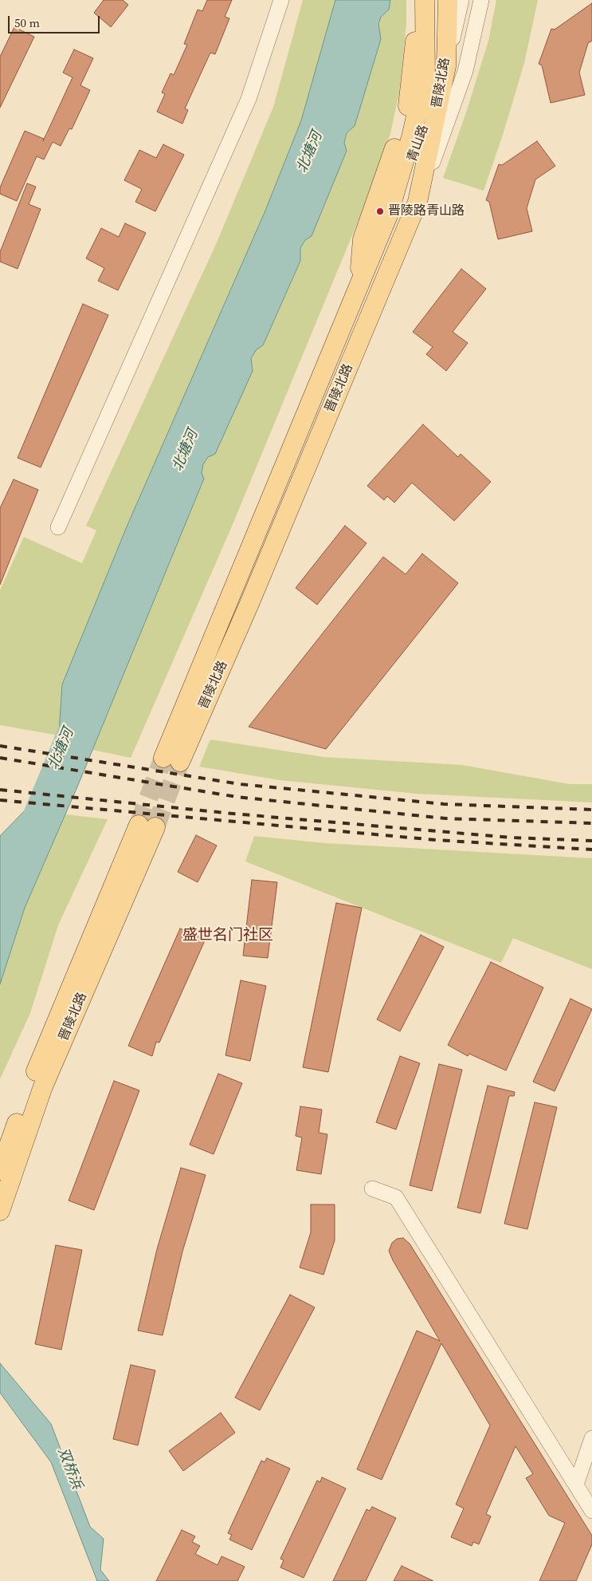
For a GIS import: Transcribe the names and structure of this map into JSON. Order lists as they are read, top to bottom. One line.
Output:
{"streets":{"main road":["晋陵北路"],"street":["青山路"]},"crossings":[["晋陵北路","青山路"]],"districts":["盛世名门社区"],"water":["北塘河","双桥浜"],"places":["晋陵路青山路"],"scale_bar":"50 m"}
